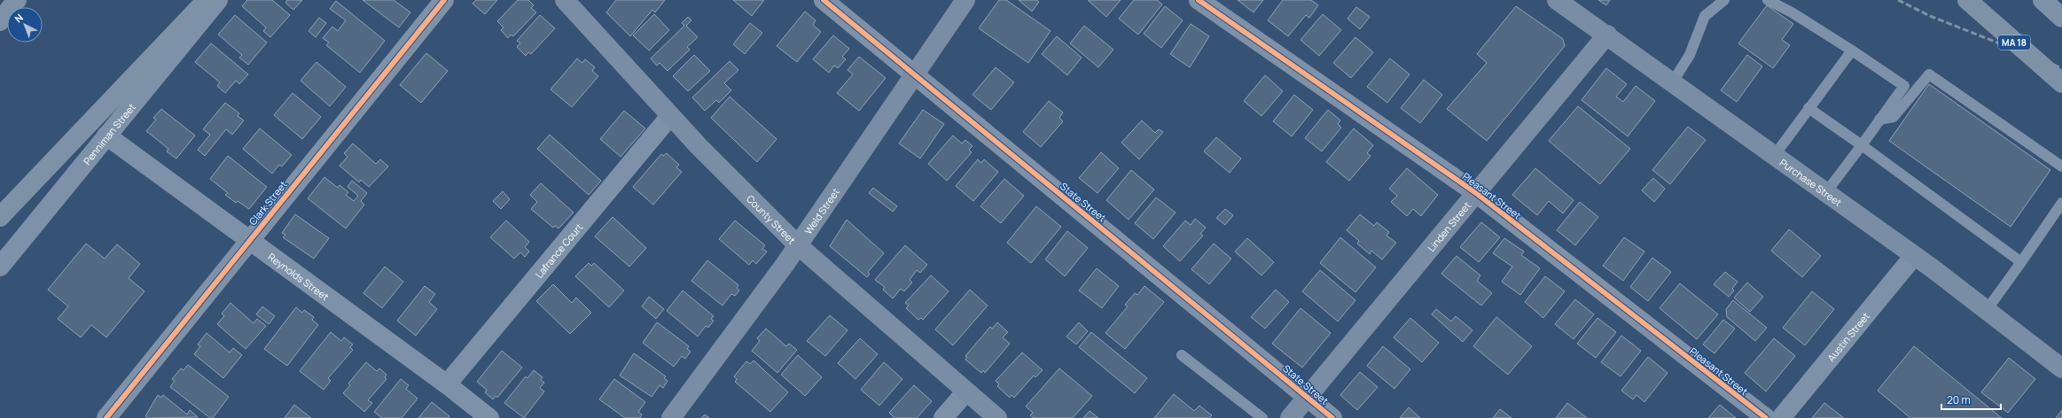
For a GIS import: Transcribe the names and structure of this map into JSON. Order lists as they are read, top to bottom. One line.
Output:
{"streets":{"highway":["MA 18"],"main road":["Purchase Street","Weld Street","County Street","Linden Street"],"street":["Penniman Street","Pleasant Street","State Street","Clark Street","Lafrance Court","Reynolds Street","Austin Street"]},"crossings":[["Penniman Street","Reynolds Street"],["Purchase Street","Linden Street"],["Purchase Street","Austin Street"],["Pleasant Street","Linden Street"],["State Street","Weld Street"],["State Street","Linden Street"],["Clark Street","Reynolds Street"],["Weld Street","County Street"],["County Street","Lafrance Court"],["Lafrance Court","Reynolds Street"]],"scale_bar":"20 m","north":"top left"}
